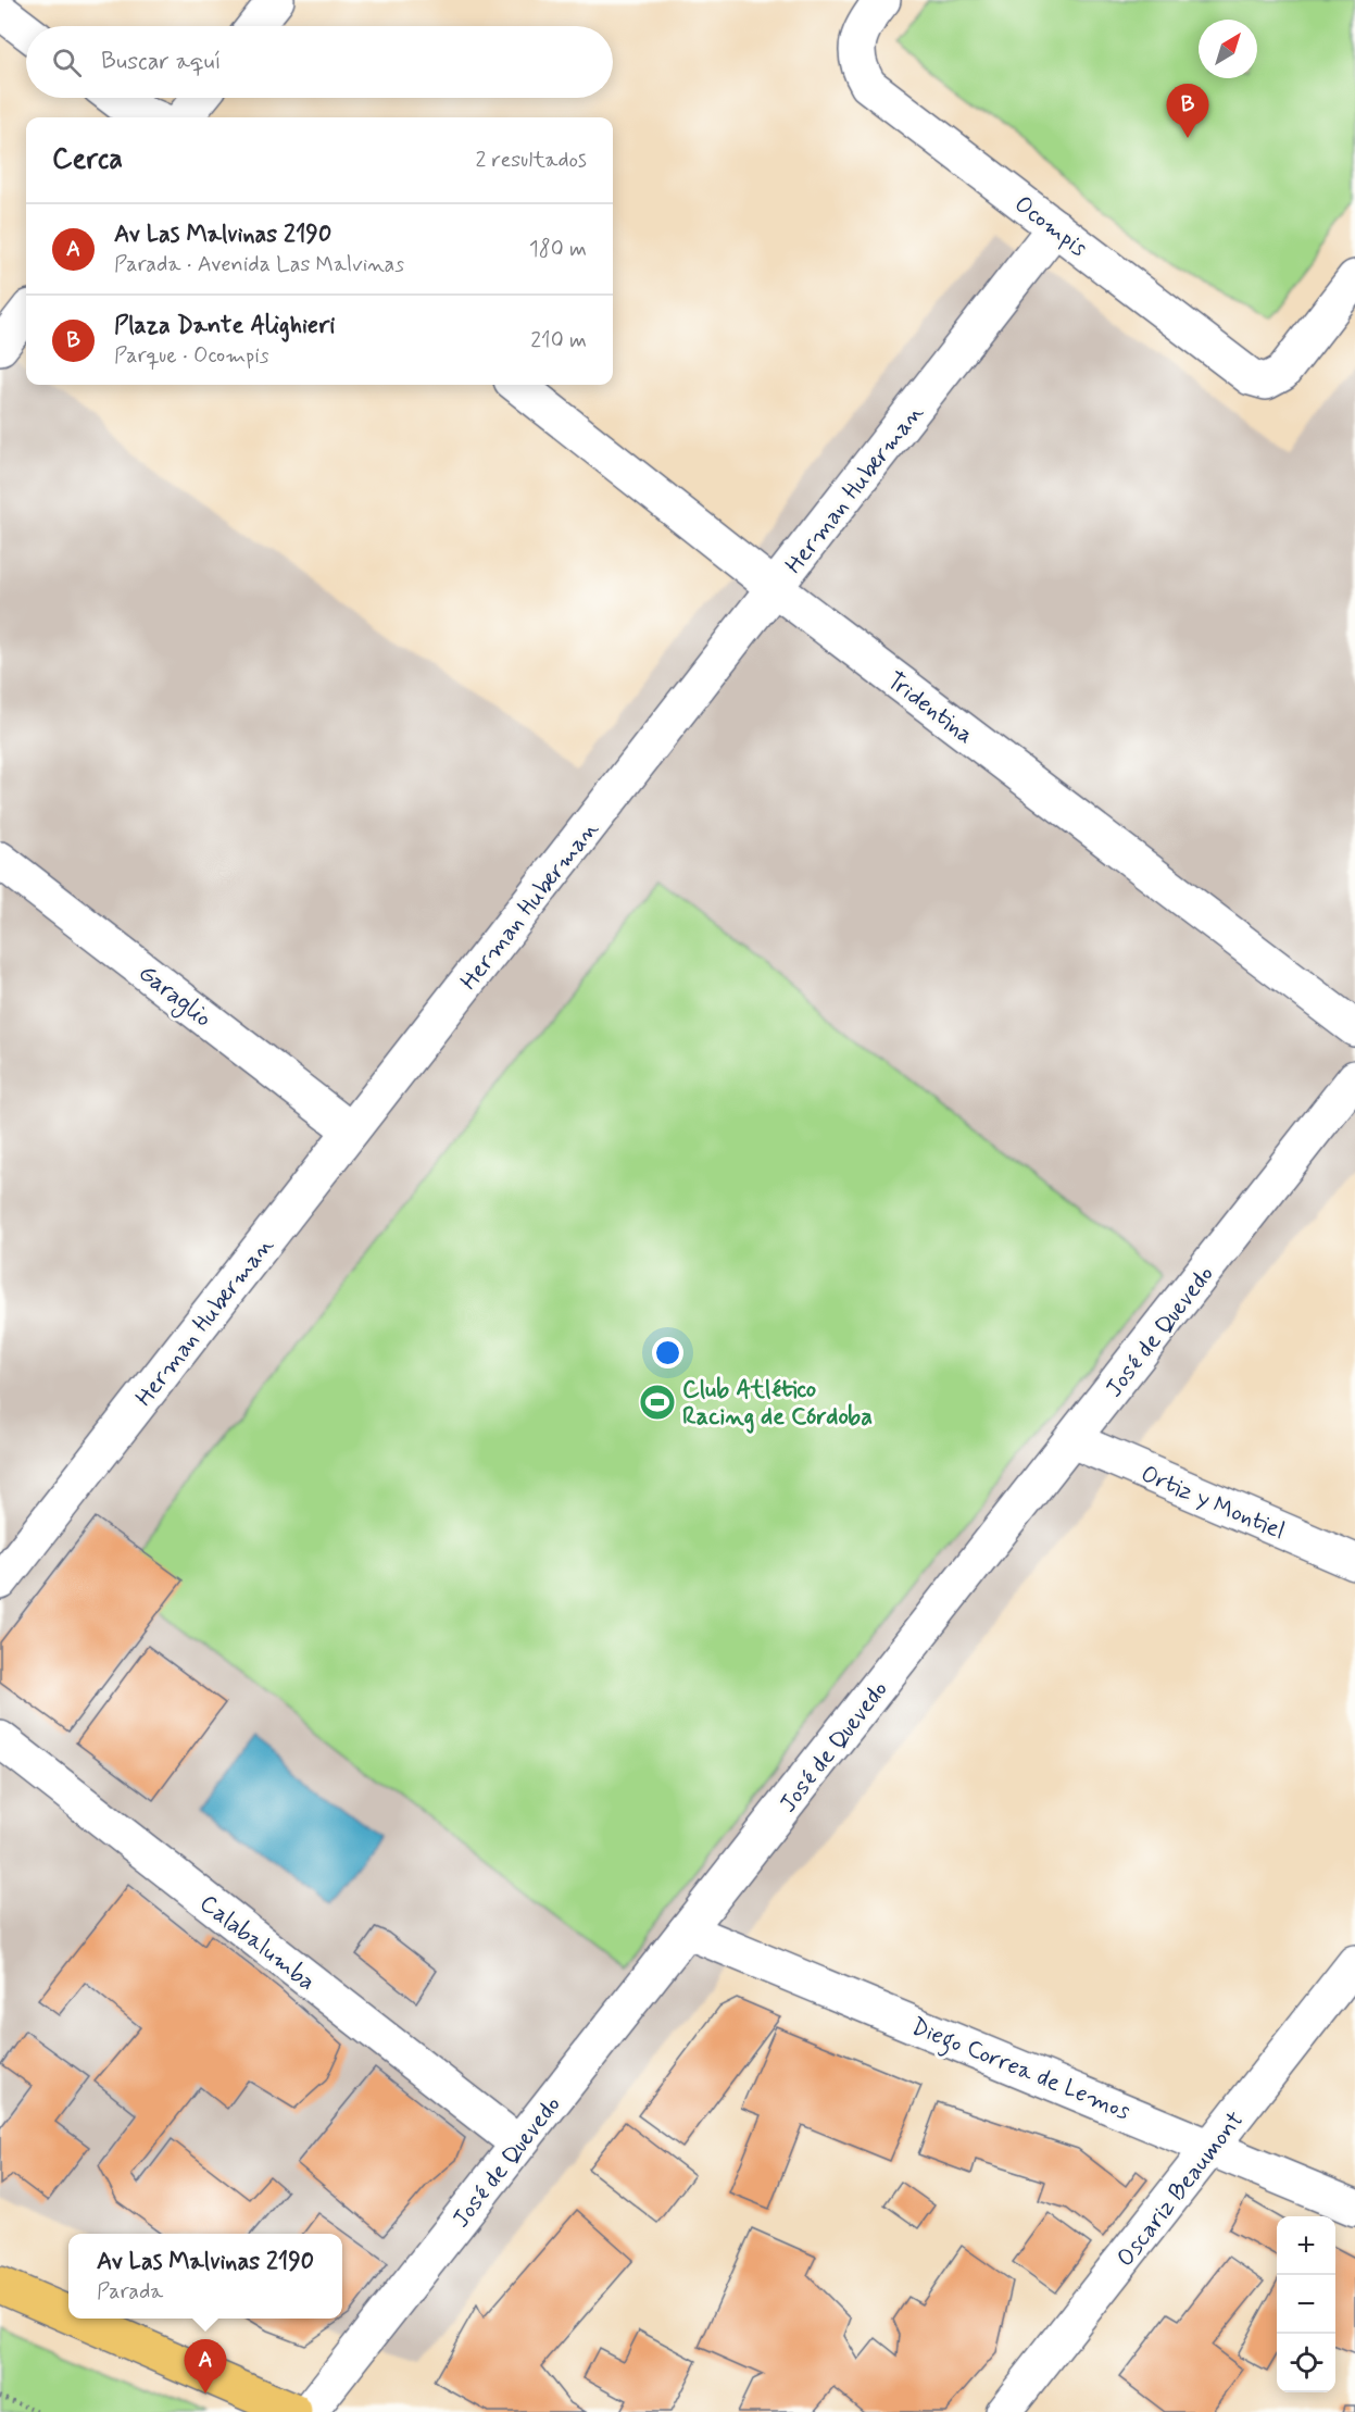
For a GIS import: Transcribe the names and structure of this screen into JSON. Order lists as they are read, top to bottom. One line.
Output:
{"streets":{"street":["Ocompis","Herman Huberman","Tridentina","Garaglio","José de Quevedo","Ortiz y Montiel","Calabalumba","Diego Correa de Lemos","Oscariz Beaumont"]},"crossings":[["Ocompis","Herman Huberman"],["Herman Huberman","Tridentina"],["Herman Huberman","Garaglio"],["José de Quevedo","Ortiz y Montiel"],["José de Quevedo","Calabalumba"],["José de Quevedo","Diego Correa de Lemos"],["Diego Correa de Lemos","Oscariz Beaumont"]],"places":{"sports":["Club Atlético Racing de Córdoba"]},"north":"top right","page":{"search":"Buscar aquí","pins":["B","A"],"heading":["Cerca","2 resultados"],"list":[{"mark":"A","name":"Av Las Malvinas 2190","note":"Parada · Avenida Las Malvinas","value":"180 m"},{"mark":"B","name":"Plaza Dante Alighieri","note":"Parque · Ocompis","value":"210 m"}],"map_buttons":["+","−"],"popup":["Av Las Malvinas 2190","Parada"]}}
